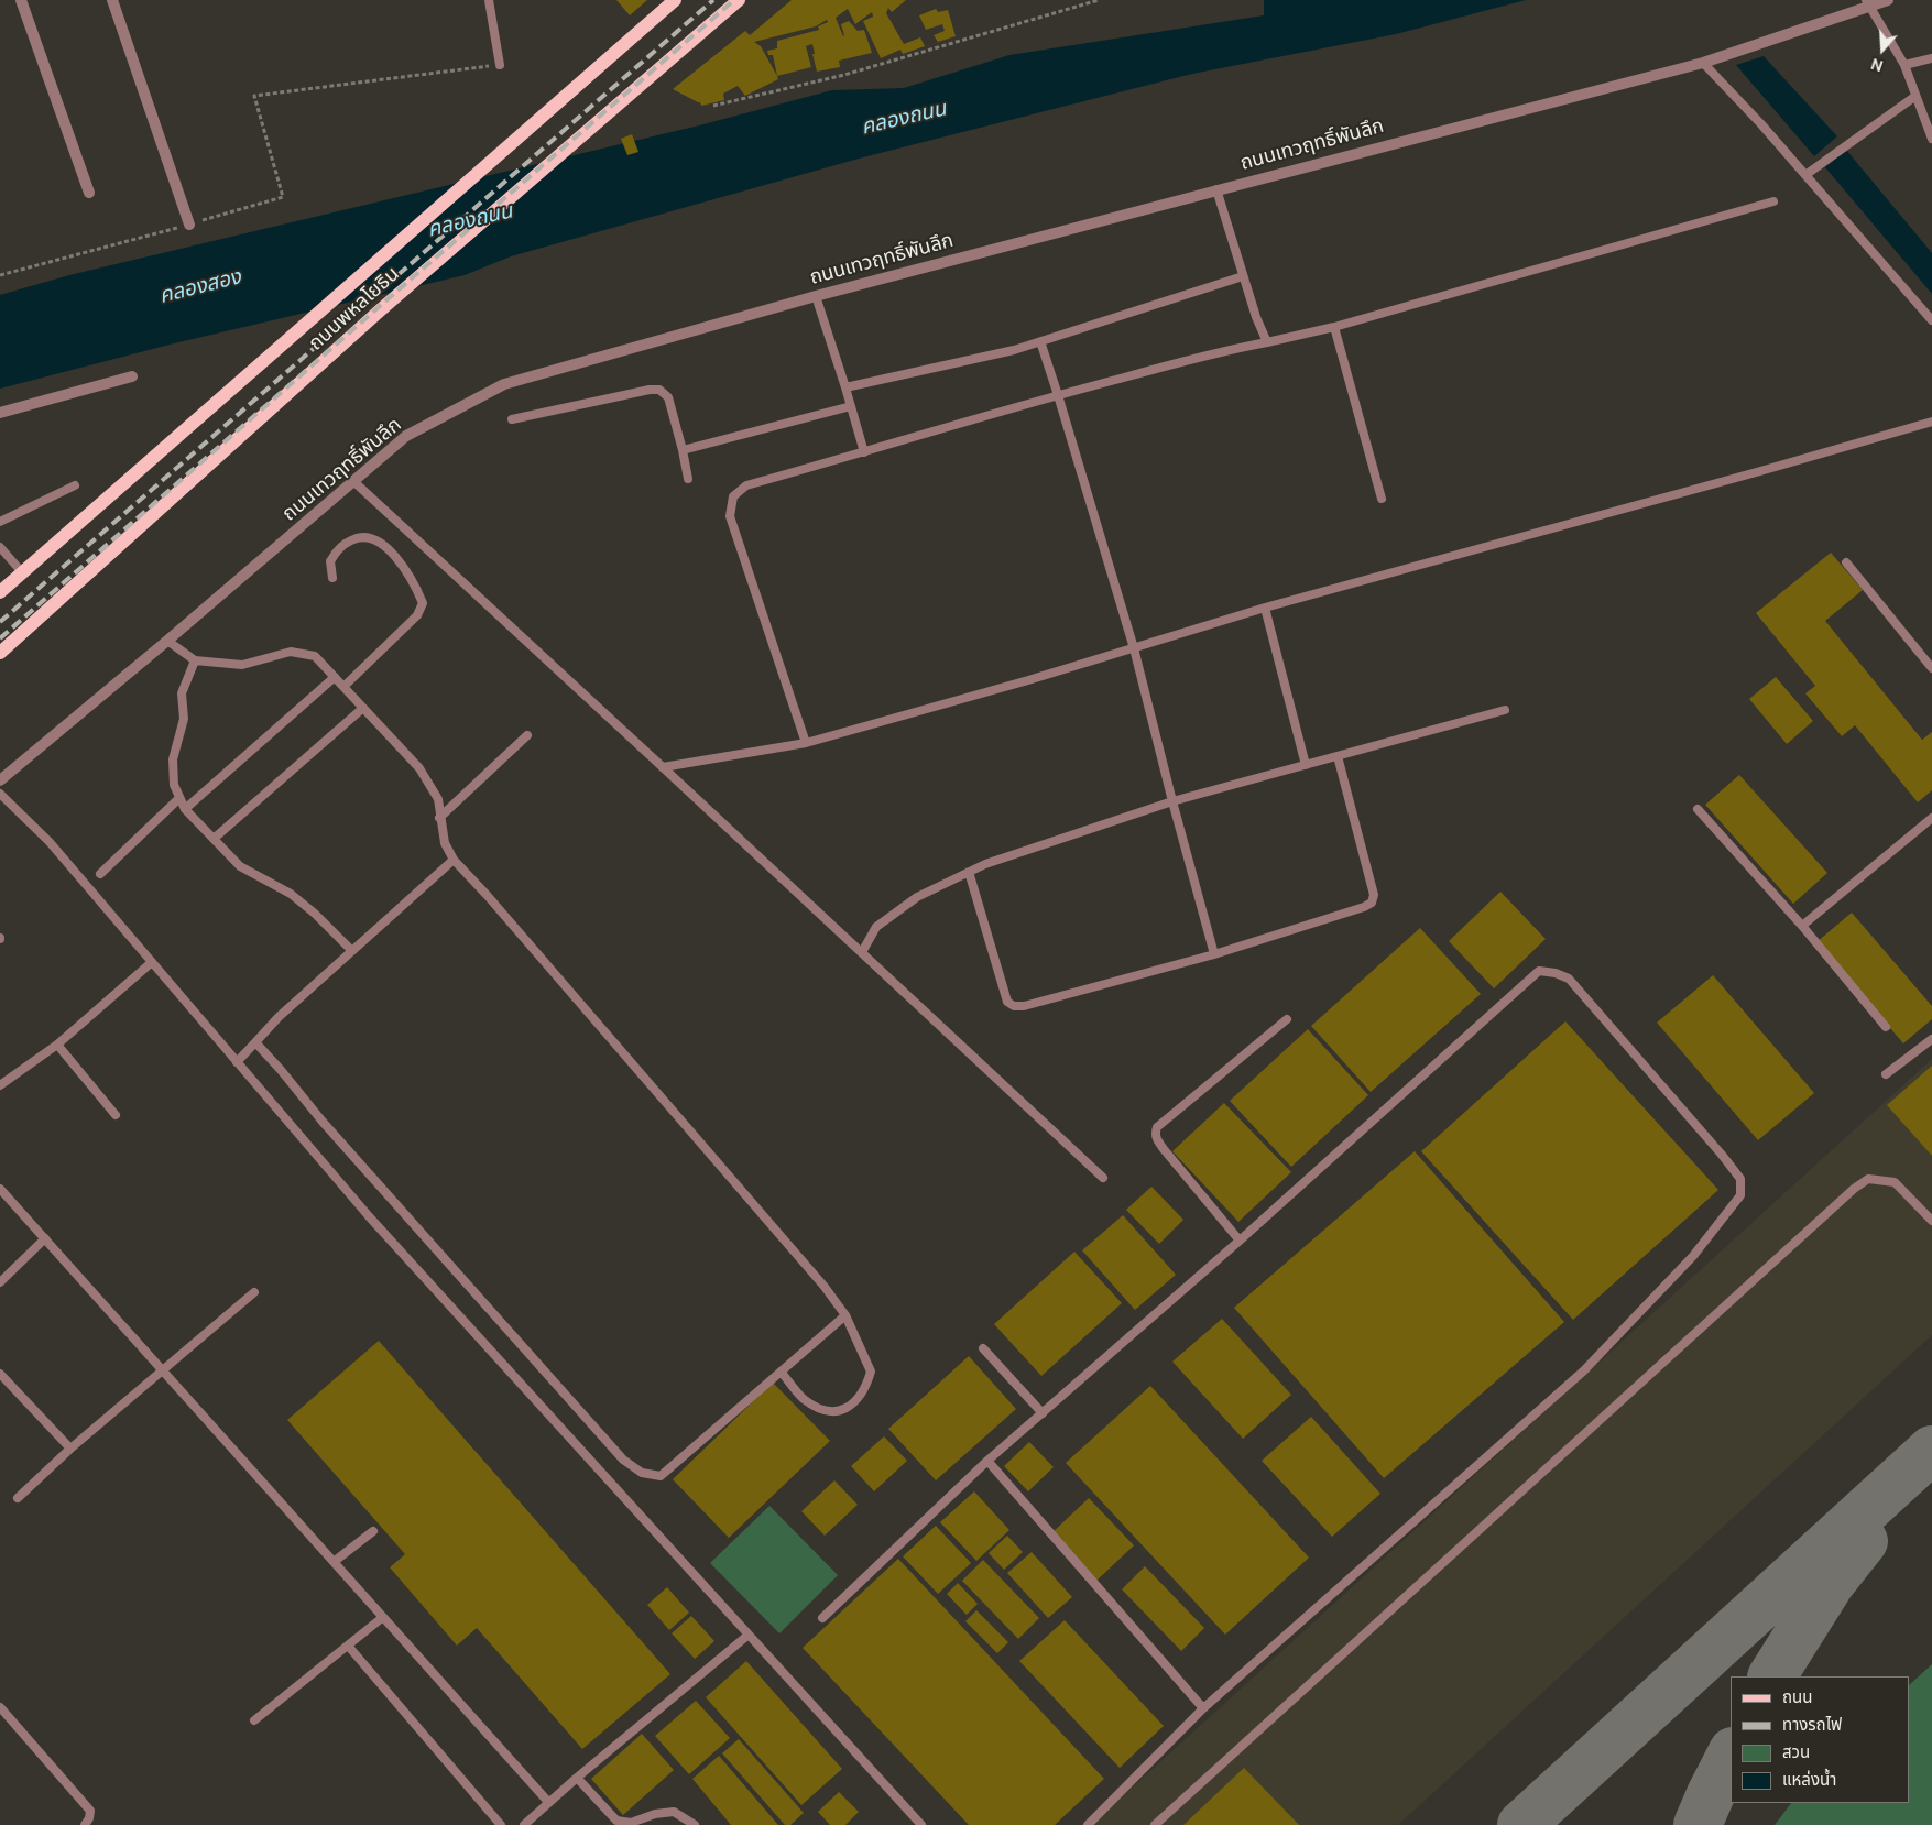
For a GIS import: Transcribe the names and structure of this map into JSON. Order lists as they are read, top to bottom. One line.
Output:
{"streets":{"main road":["ถนนพหลโยธิน"],"street":["ถนนเทวฤทธิ์พันลึก"]},"water":["คลองถนน","คลองสอง"],"legend":["ถนน","ทางรถไฟ","สวน","แหล่งน้ำ"],"north":"bottom"}
